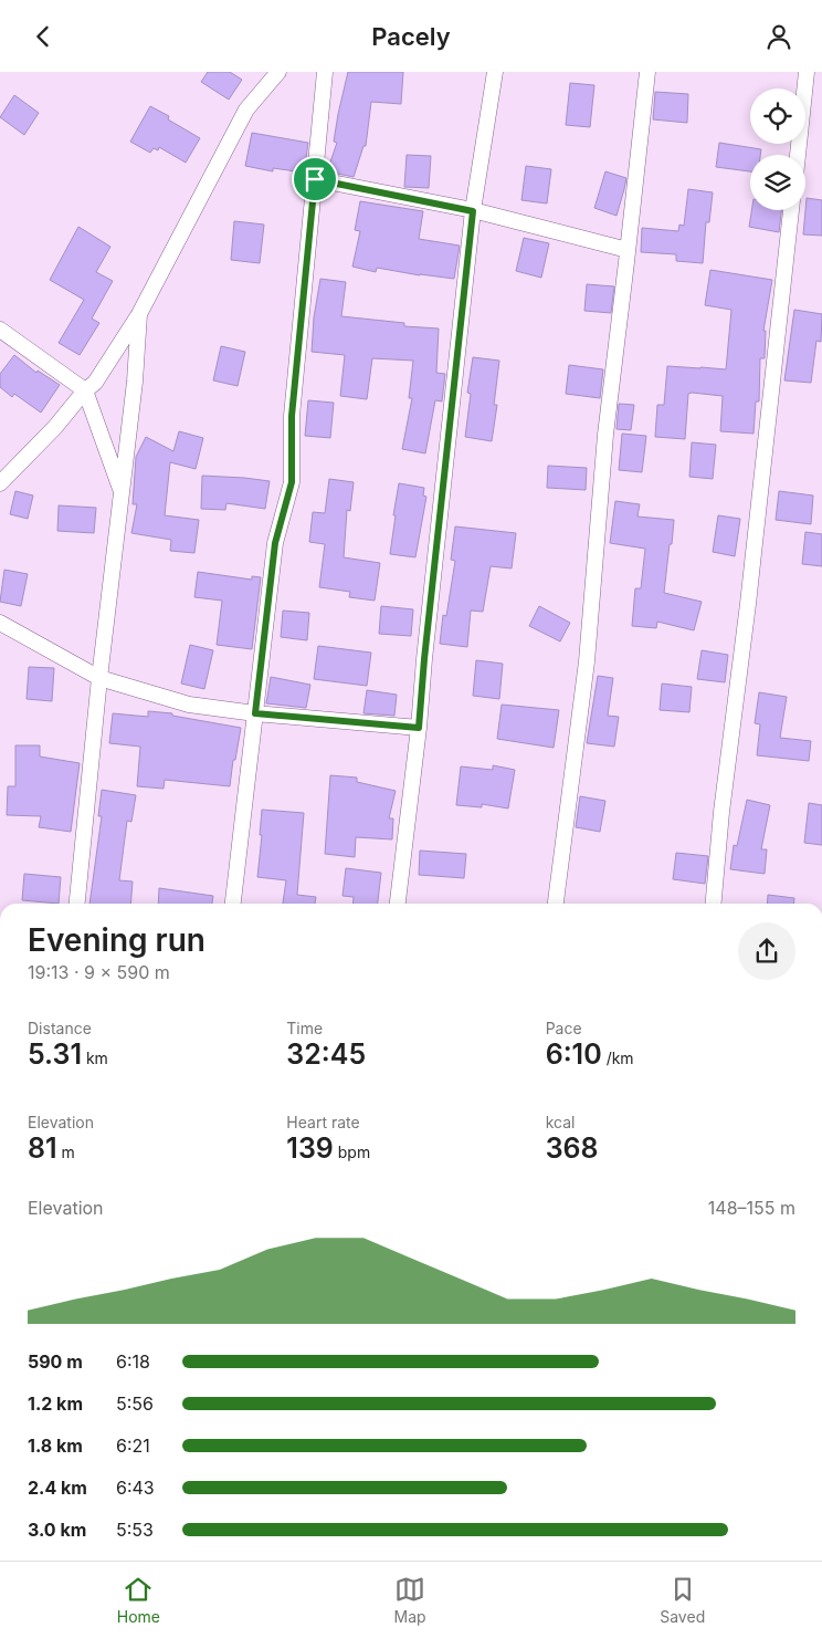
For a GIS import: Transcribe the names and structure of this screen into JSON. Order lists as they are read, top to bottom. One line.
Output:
{"page":{"header":"Pacely","heading":["Evening run","19:13 · 9 × 590 m"],"stats":[["Distance","5.31 km"],["Time","32:45"],["Pace","6:10 /km"],["Elevation","81 m"],["Heart rate","139 bpm"],["kcal","368"]],"chart":["Elevation","148–155 m"],"list":[{"name":"590 m","note":"6:18"},{"name":"1.2 km","note":"5:56"},{"name":"1.8 km","note":"6:21"},{"name":"2.4 km","note":"6:43"},{"name":"3.0 km","note":"5:53"}],"tabs":["Home","Map","Saved"]}}
